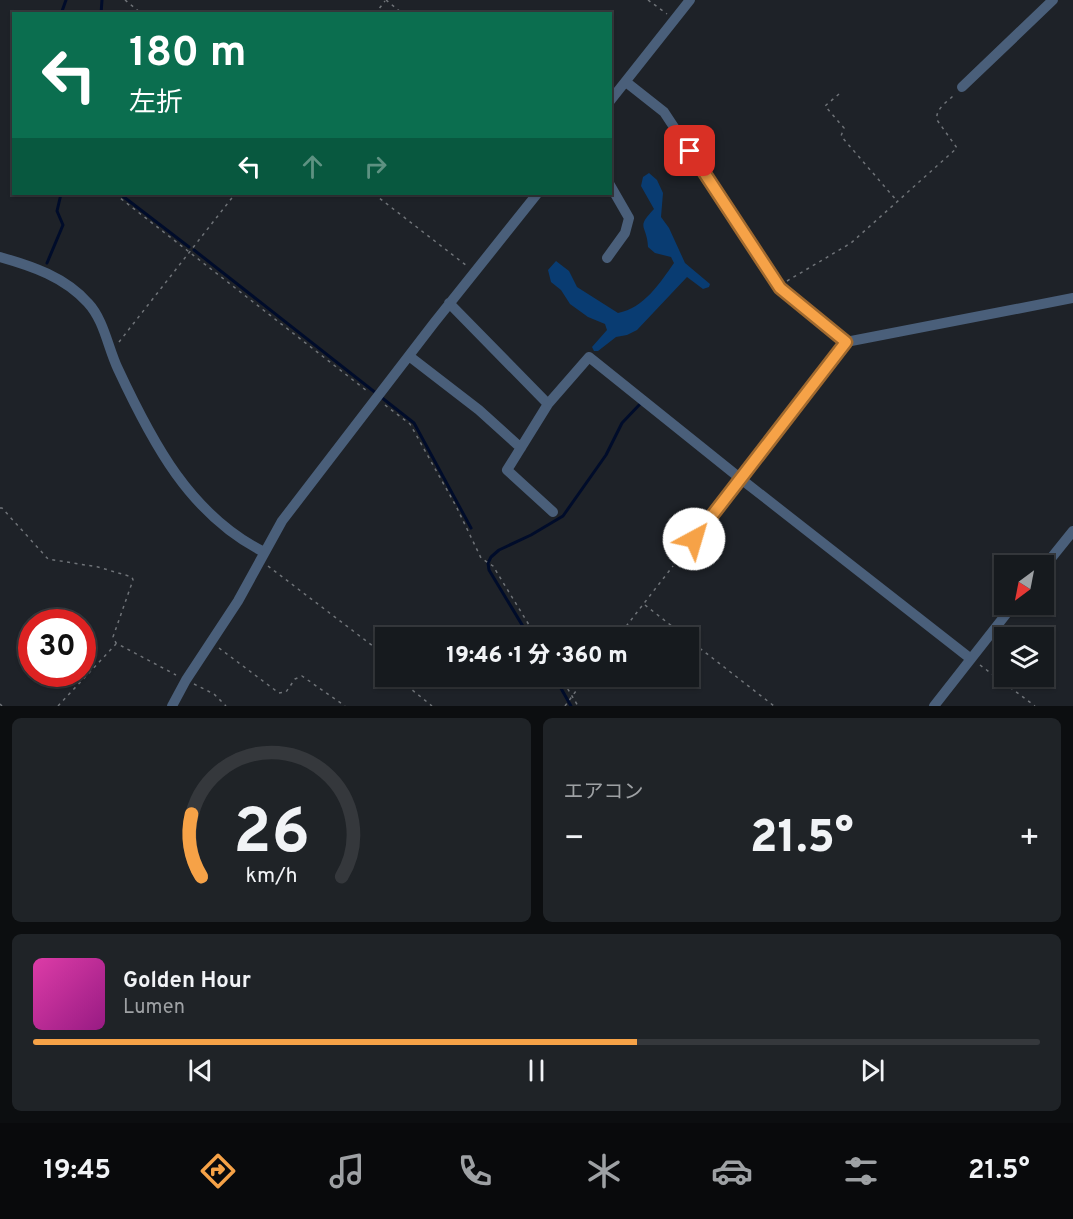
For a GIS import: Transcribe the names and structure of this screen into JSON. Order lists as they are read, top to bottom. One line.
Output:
{"north":"bottom left","page":{"turn":["180 m","左折"],"limit":"30","trip":"19:46 · 1 分 · 360 m","tile":"エアコン","heat":["−","21.5°","+"],"song":["Golden Hour","Lumen"],"tabs":["19:45","21.5°"],"gauge":["26","km/h"]}}
